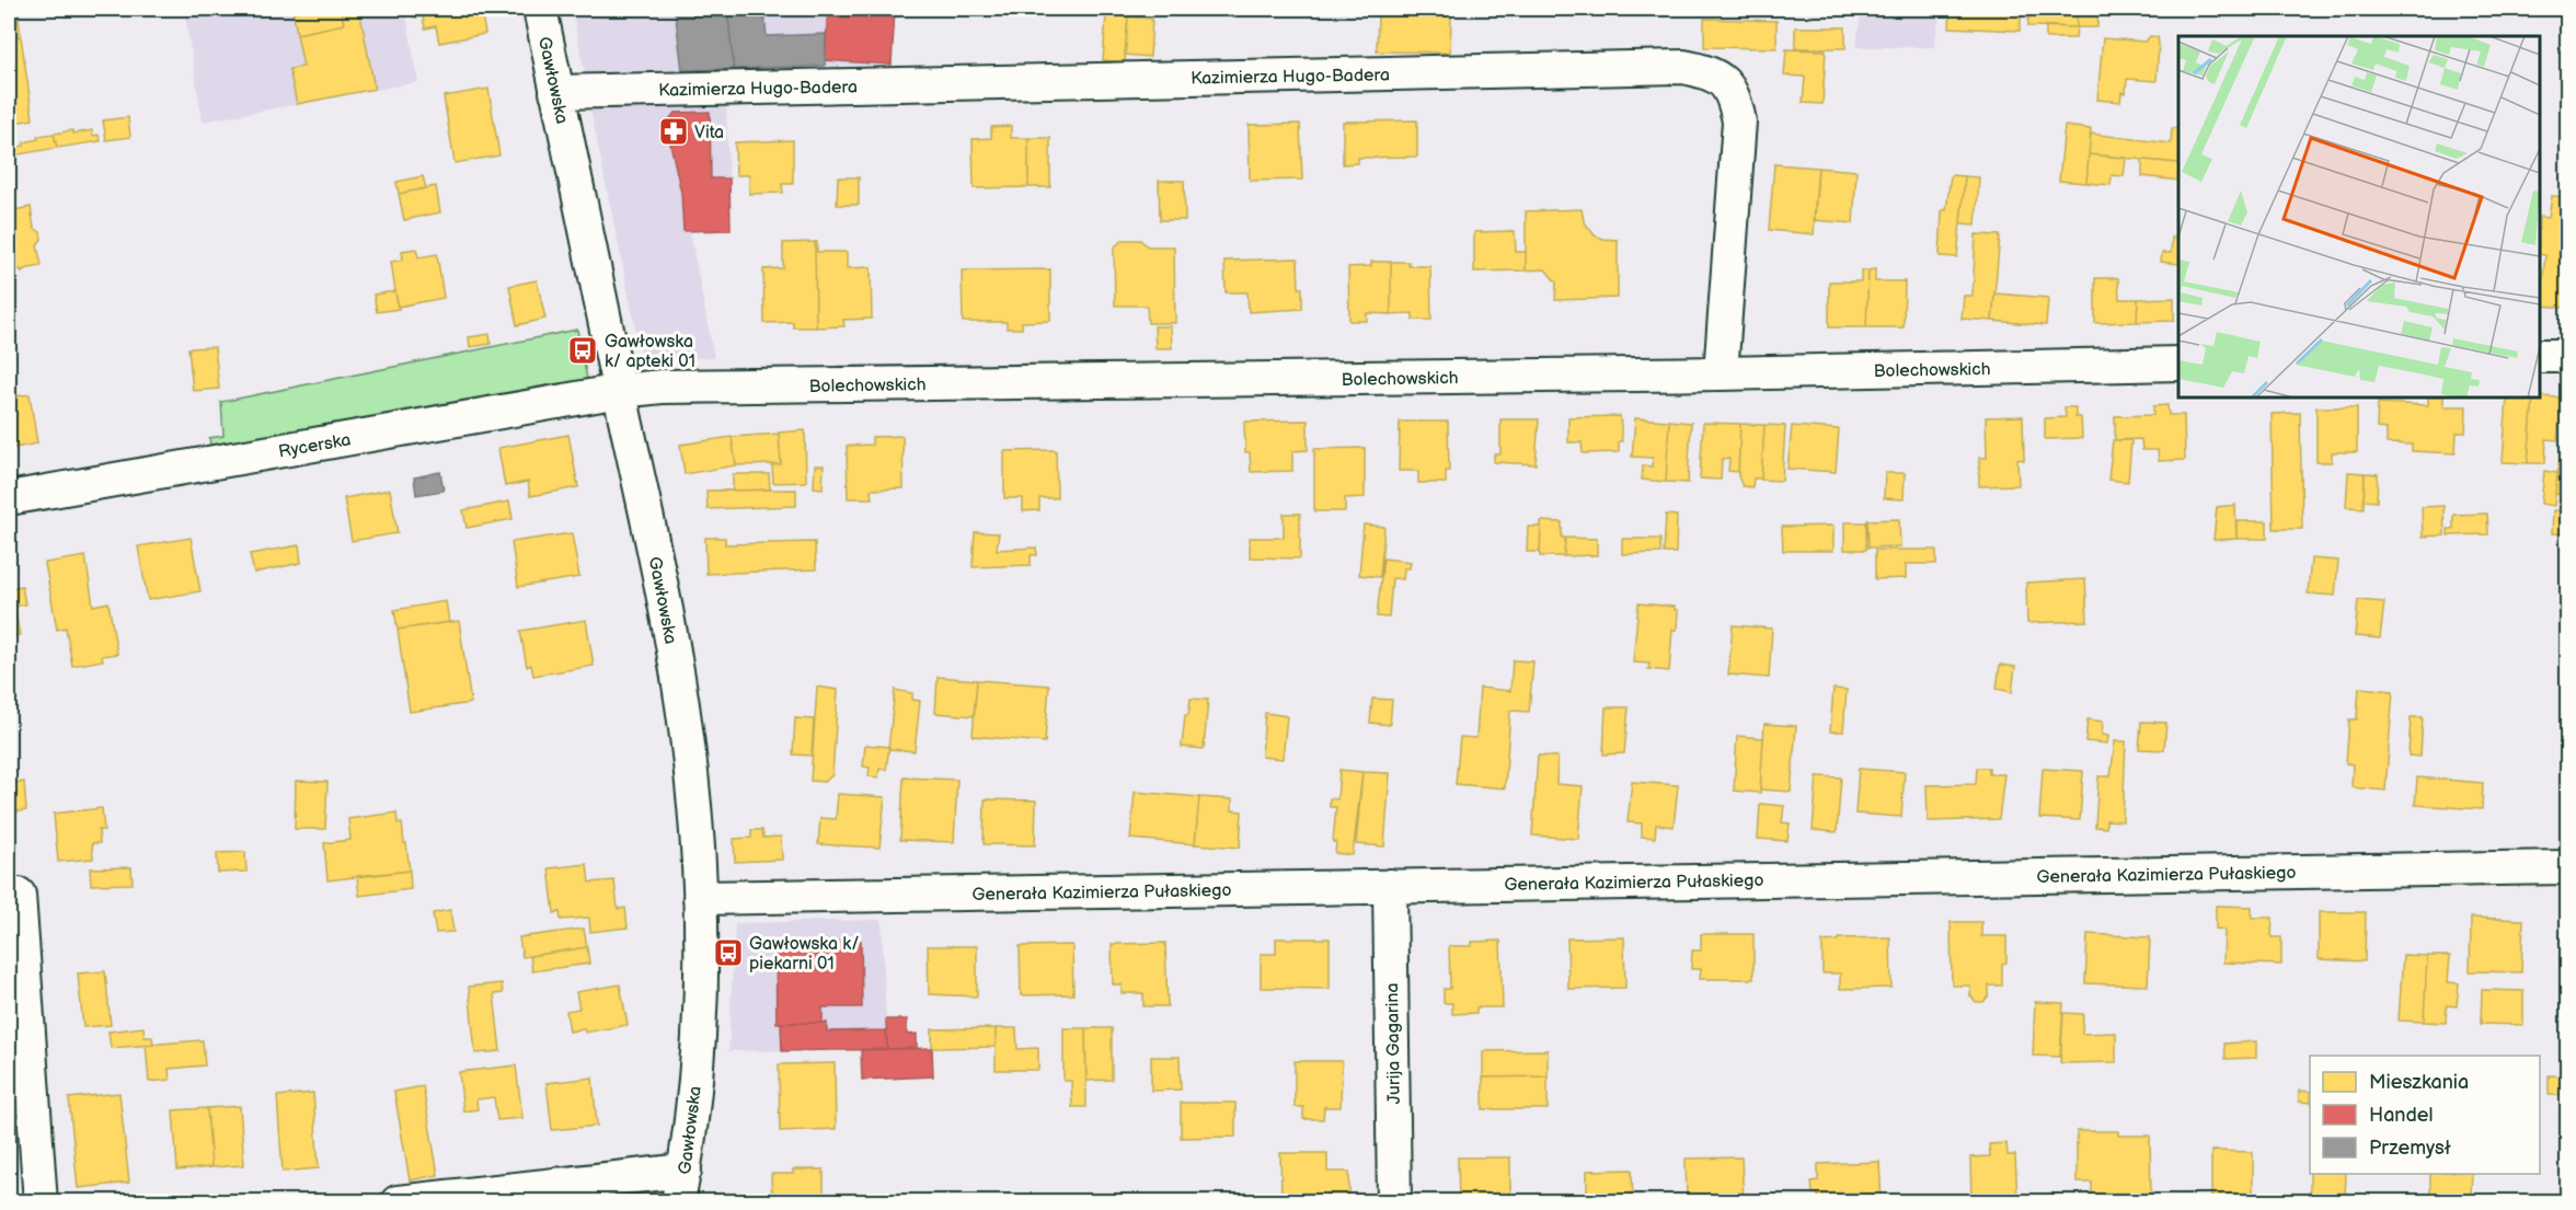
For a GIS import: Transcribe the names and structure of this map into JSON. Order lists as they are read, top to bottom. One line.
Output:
{"streets":{"street":["Kazimierza Hugo-Badera","Gawłowska","Bolechowskich","Rycerska","Generała Kazimierza Pułaskiego","Jurija Gagarina"]},"crossings":[["Kazimierza Hugo-Badera","Gawłowska"],["Kazimierza Hugo-Badera","Bolechowskich"],["Gawłowska","Bolechowskich"],["Gawłowska","Rycerska"],["Gawłowska","Generała Kazimierza Pułaskiego"],["Bolechowskich","Rycerska"],["Generała Kazimierza Pułaskiego","Jurija Gagarina"]],"places":{"pharmacy":["Vita"],"bus stop":["Gawłowska k/ apteki 01","Gawłowska k/ piekarni 01"]},"legend":["Mieszkania","Handel","Przemysł"]}
